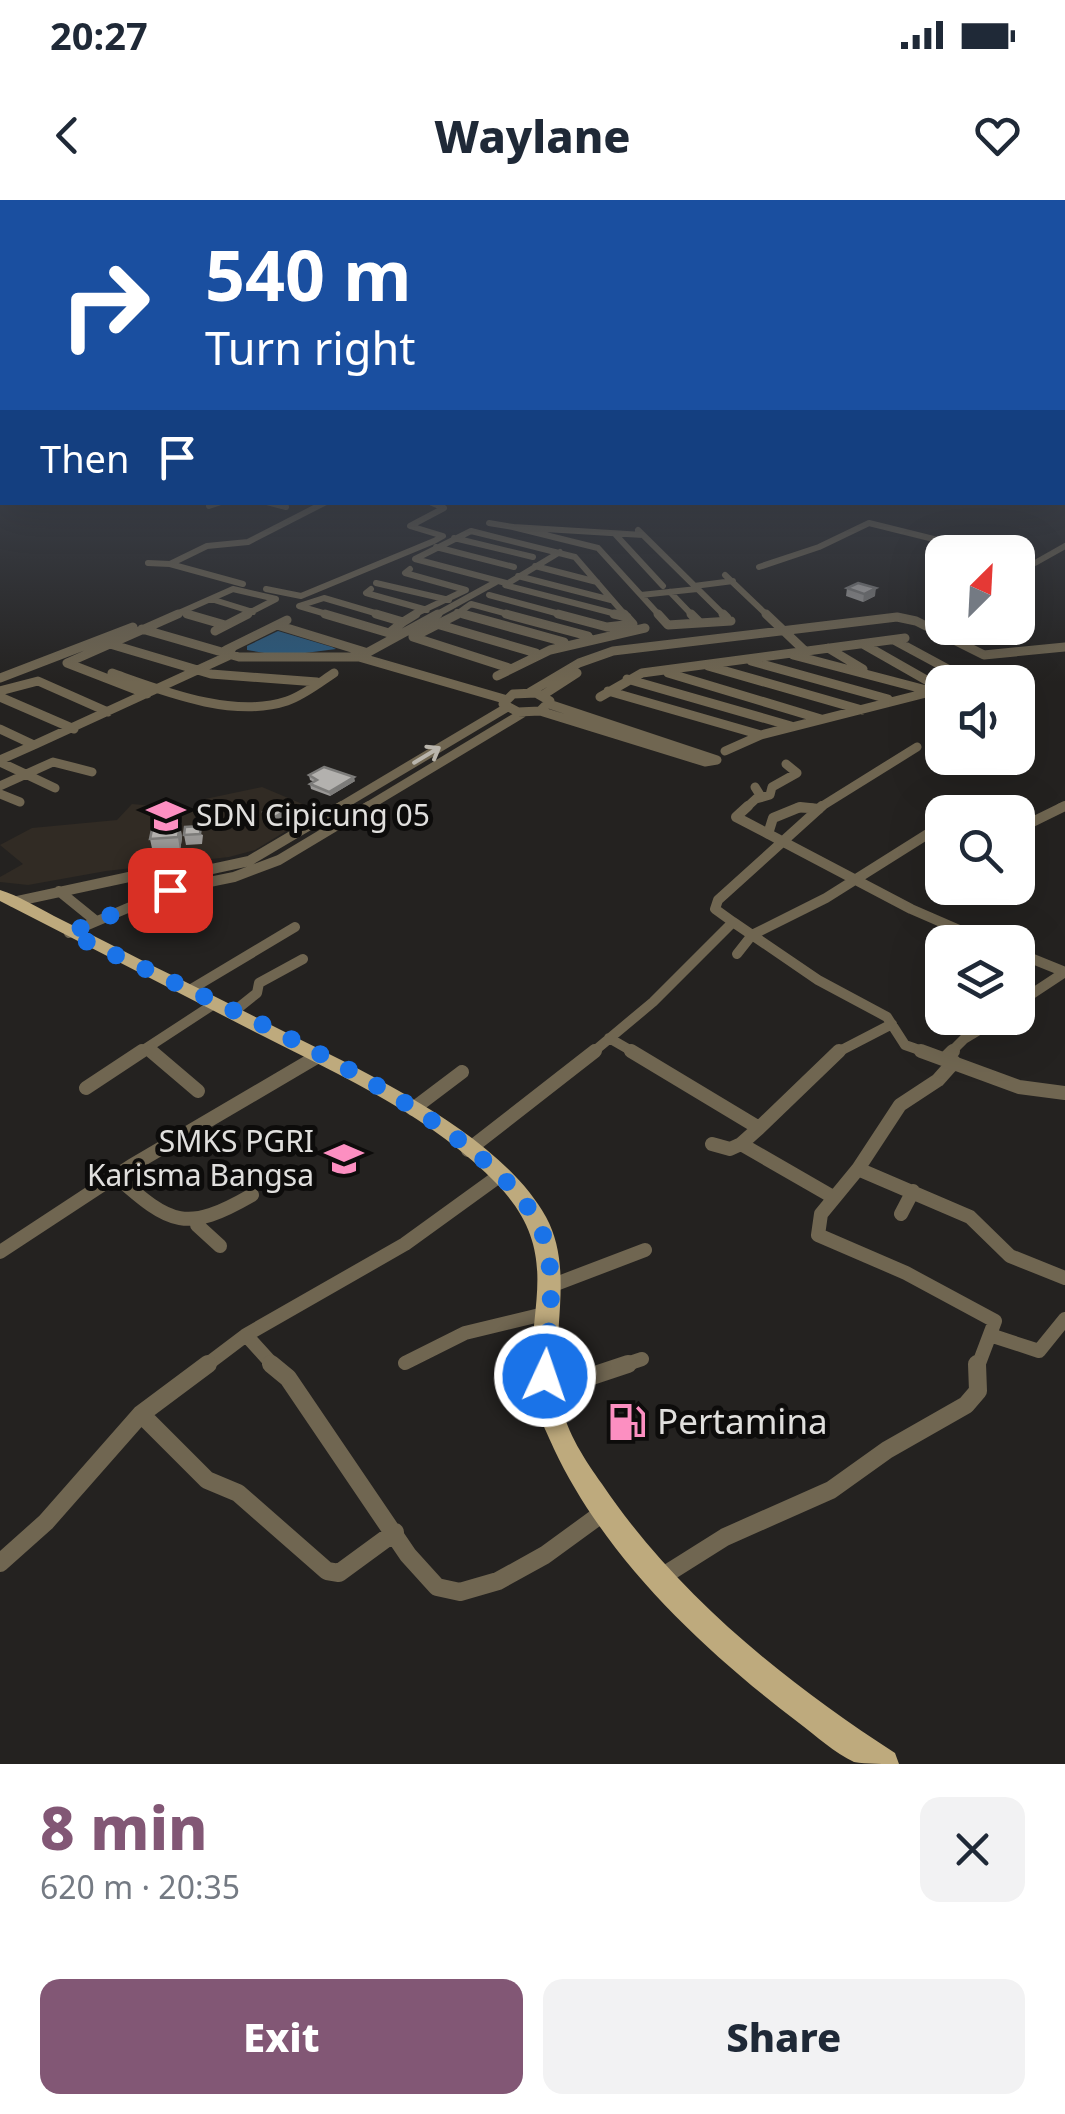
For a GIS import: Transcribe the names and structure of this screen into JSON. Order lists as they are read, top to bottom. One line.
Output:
{"places":{"school or university":["SDN Cipicung 05","SMKS PGRI Karisma Bangsa"],"fuel station":["Pertamina"]},"north":"top right","page":{"status":"20:27","header":"Waylane","turn":["540 m","Turn right"],"then":"Then","heading":["8 min","620 m · 20:35"],"buttons":["Exit","Share"]}}
